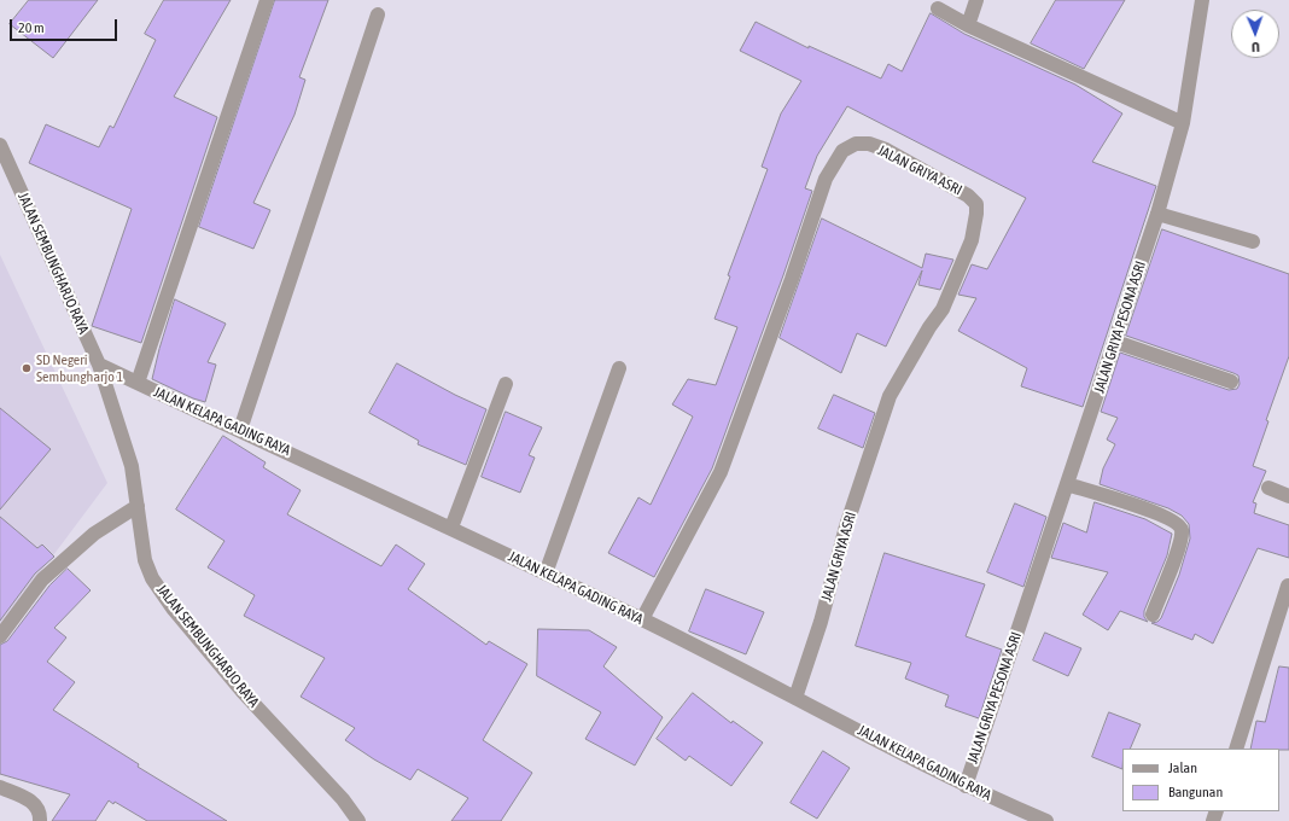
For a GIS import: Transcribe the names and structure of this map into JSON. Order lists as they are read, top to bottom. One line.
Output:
{"streets":{"street":["JALAN GRIYA ASRI","JALAN SEMBUNGHARJO RAYA","JALAN GRIYA PESONA ASRI","JALAN KELAPA GADING RAYA"]},"crossings":[["JALAN GRIYA ASRI","JALAN KELAPA GADING RAYA"],["JALAN SEMBUNGHARJO RAYA","JALAN KELAPA GADING RAYA"],["JALAN GRIYA PESONA ASRI","JALAN KELAPA GADING RAYA"]],"places":["SD Negeri Sembungharjo 1"],"legend":["Jalan","Bangunan"],"scale_bar":"20 m","north":"bottom"}
